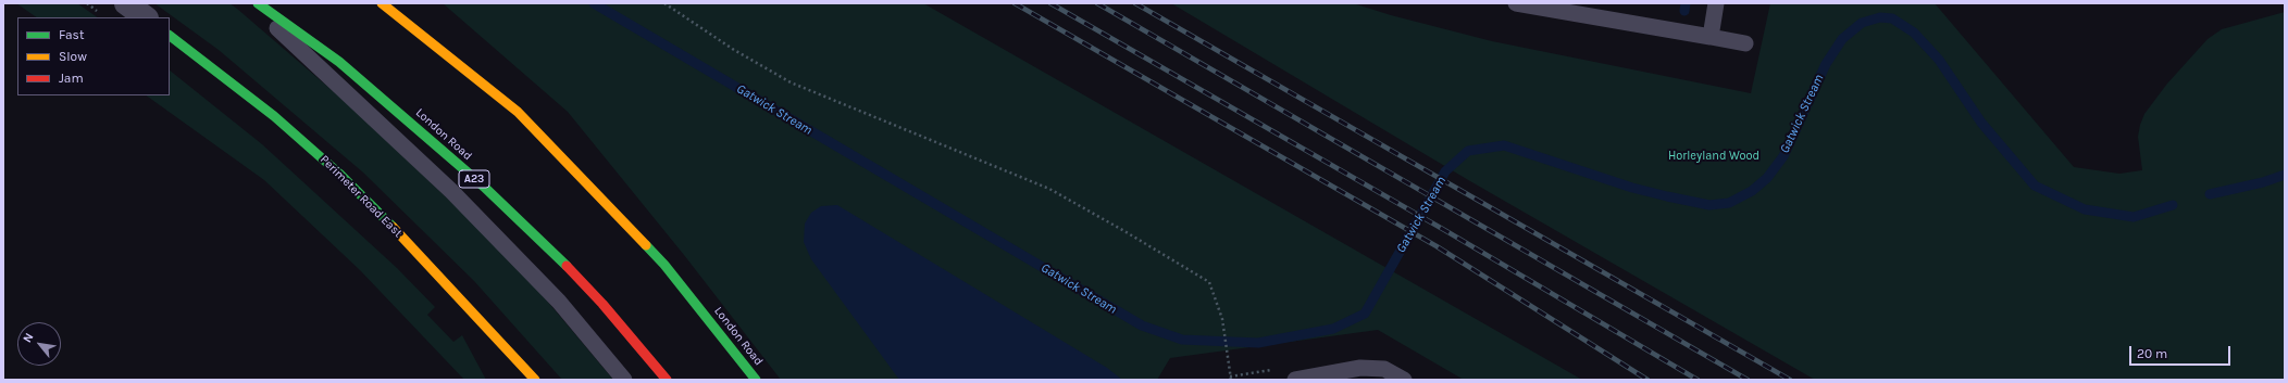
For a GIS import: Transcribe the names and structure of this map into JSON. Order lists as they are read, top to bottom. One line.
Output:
{"streets":{"main road":["London Road","A23","Perimeter Road East"]},"water":["Gatwick Stream"],"parks":["Horleyland Wood"],"legend":["Fast","Slow","Jam"],"scale_bar":"20 m","north":"top left"}
